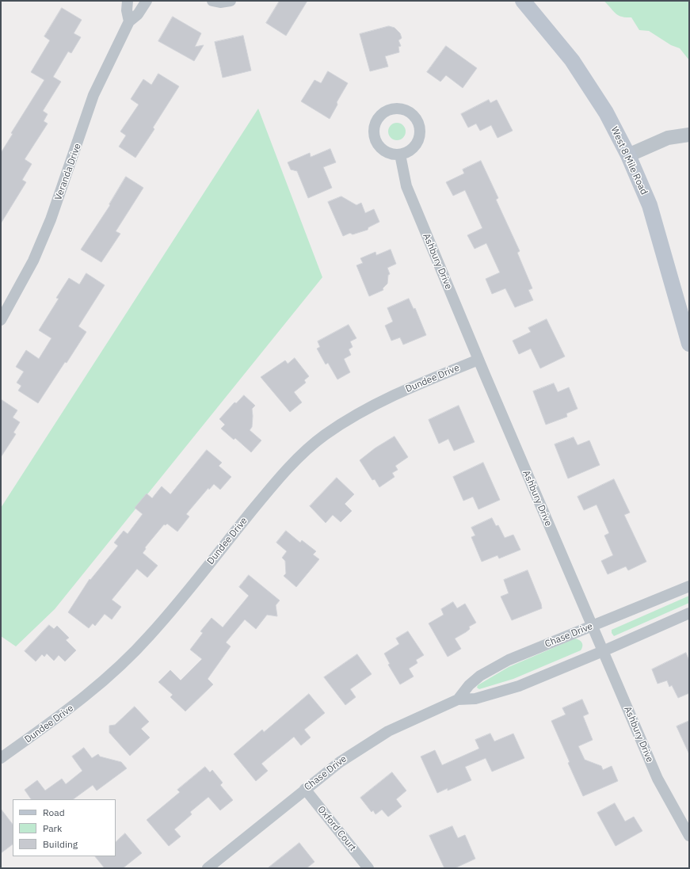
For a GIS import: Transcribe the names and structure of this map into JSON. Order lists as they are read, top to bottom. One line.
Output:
{"streets":{"main road":["West 8 Mile Road"],"street":["Veranda Drive","Ashbury Drive","Dundee Drive","Chase Drive","Oxford Court"]},"crossings":[["Ashbury Drive","Dundee Drive"],["Ashbury Drive","Chase Drive"],["Chase Drive","Oxford Court"]],"legend":["Road","Park","Building"]}
